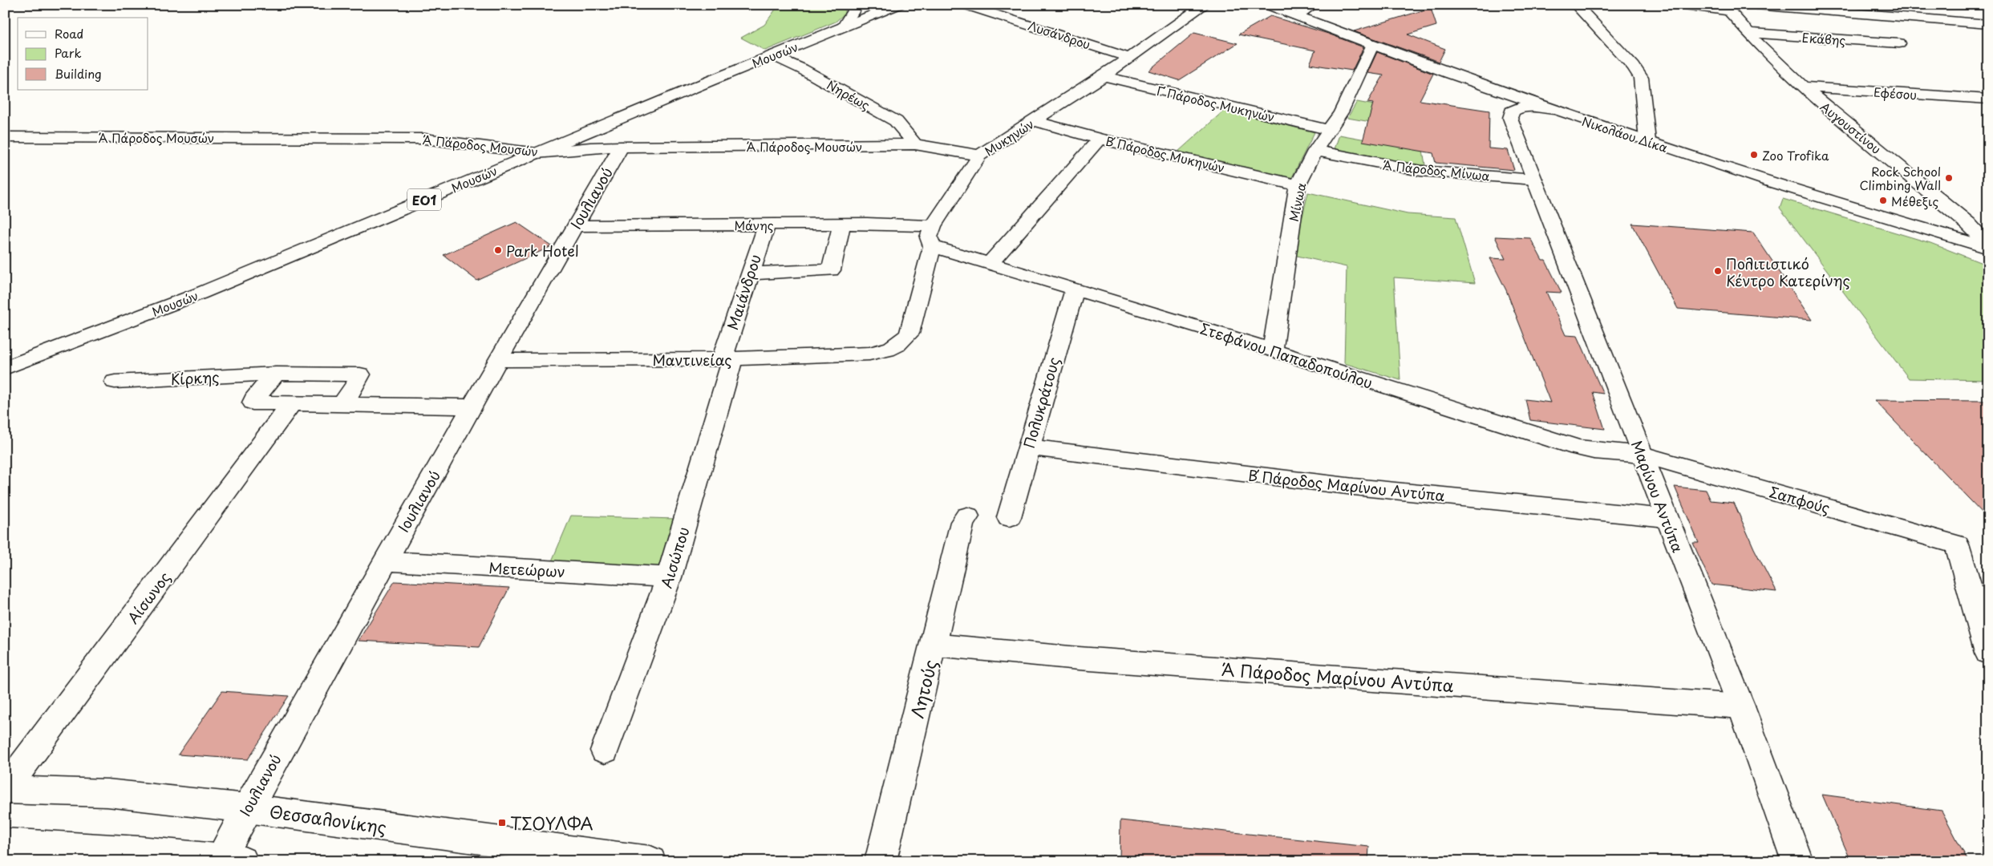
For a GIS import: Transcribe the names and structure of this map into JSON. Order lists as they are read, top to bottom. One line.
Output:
{"streets":{"main road":["Λυσάνδρου","Εκάβης","Μουσών","Εφέσου","Νηρέως","Γ΄ Πάροδος Μυκηνών","Αυγουστίνου","Νικολάου Δίκα","Α΄ Πάροδος Μουσών","Μυκηνών","Β΄ Πάροδος Μυκηνών","Α΄ Πάροδος Μίνωα","Ιουλιανού","ΕΟ1","Μίνωα","Μάνης","Μαιάνδρου","Στεφάνου Παπαδοπούλου","Μαντινείας","Κίρκης","Πολυκράτους","Β΄ Πάροδος Μαρίνου Αντύπα","Μαρίνου Αντύπα","Σαπφούς","Αισώπου","Μετεώρων","Αίσωνος","Α΄ Πάροδος Μαρίνου Αντύπα","Λητούς","Θεσσαλονίκης"]},"crossings":[["Λυσάνδρου","Μυκηνών"],["Εκάβης","Αυγουστίνου"],["Μουσών","Νηρέως"],["Μουσών","Α΄ Πάροδος Μουσών"],["Εφέσου","Αυγουστίνου"],["Νηρέως","Α΄ Πάροδος Μουσών"],["Γ΄ Πάροδος Μυκηνών","Μυκηνών"],["Γ΄ Πάροδος Μυκηνών","Μίνωα"],["Αυγουστίνου","Νικολάου Δίκα"],["Νικολάου Δίκα","Μίνωα"],["Νικολάου Δίκα","Μαρίνου Αντύπα"],["Α΄ Πάροδος Μουσών","Μυκηνών"],["Α΄ Πάροδος Μουσών","Ιουλιανού"],["Μυκηνών","Β΄ Πάροδος Μυκηνών"],["Μυκηνών","Μάνης"],["Μυκηνών","Στεφάνου Παπαδοπούλου"],["Μυκηνών","Μαντινείας"],["Β΄ Πάροδος Μυκηνών","Μίνωα"],["Α΄ Πάροδος Μίνωα","Μίνωα"],["Α΄ Πάροδος Μίνωα","Μαρίνου Αντύπα"],["Ιουλιανού","Μάνης"],["Ιουλιανού","Μαντινείας"],["Ιουλιανού","Μετεώρων"],["Ιουλιανού","Θεσσαλονίκης"],["Μίνωα","Στεφάνου Παπαδοπούλου"],["Μάνης","Μαιάνδρου"],["Μαιάνδρου","Μαντινείας"],["Μαιάνδρου","Αισώπου"],["Στεφάνου Παπαδοπούλου","Πολυκράτους"],["Στεφάνου Παπαδοπούλου","Μαρίνου Αντύπα"],["Στεφάνου Παπαδοπούλου","Σαπφούς"],["Μαντινείας","Αισώπου"],["Πολυκράτους","Β΄ Πάροδος Μαρίνου Αντύπα"],["Β΄ Πάροδος Μαρίνου Αντύπα","Μαρίνου Αντύπα"],["Μαρίνου Αντύπα","Σαπφούς"],["Μαρίνου Αντύπα","Α΄ Πάροδος Μαρίνου Αντύπα"],["Αισώπου","Μετεώρων"],["Αίσωνος","Θεσσαλονίκης"],["Α΄ Πάροδος Μαρίνου Αντύπα","Λητούς"]],"places":{"other":["Zoo Trofika","Rock School Climbing Wall","Μέθεξις","Park Hotel","Πολιτιστικό Κέντρο Κατερίνης"],"transit":["ΤΣΟΥΛΦΑ"]},"legend":["Road","Park","Building"]}
